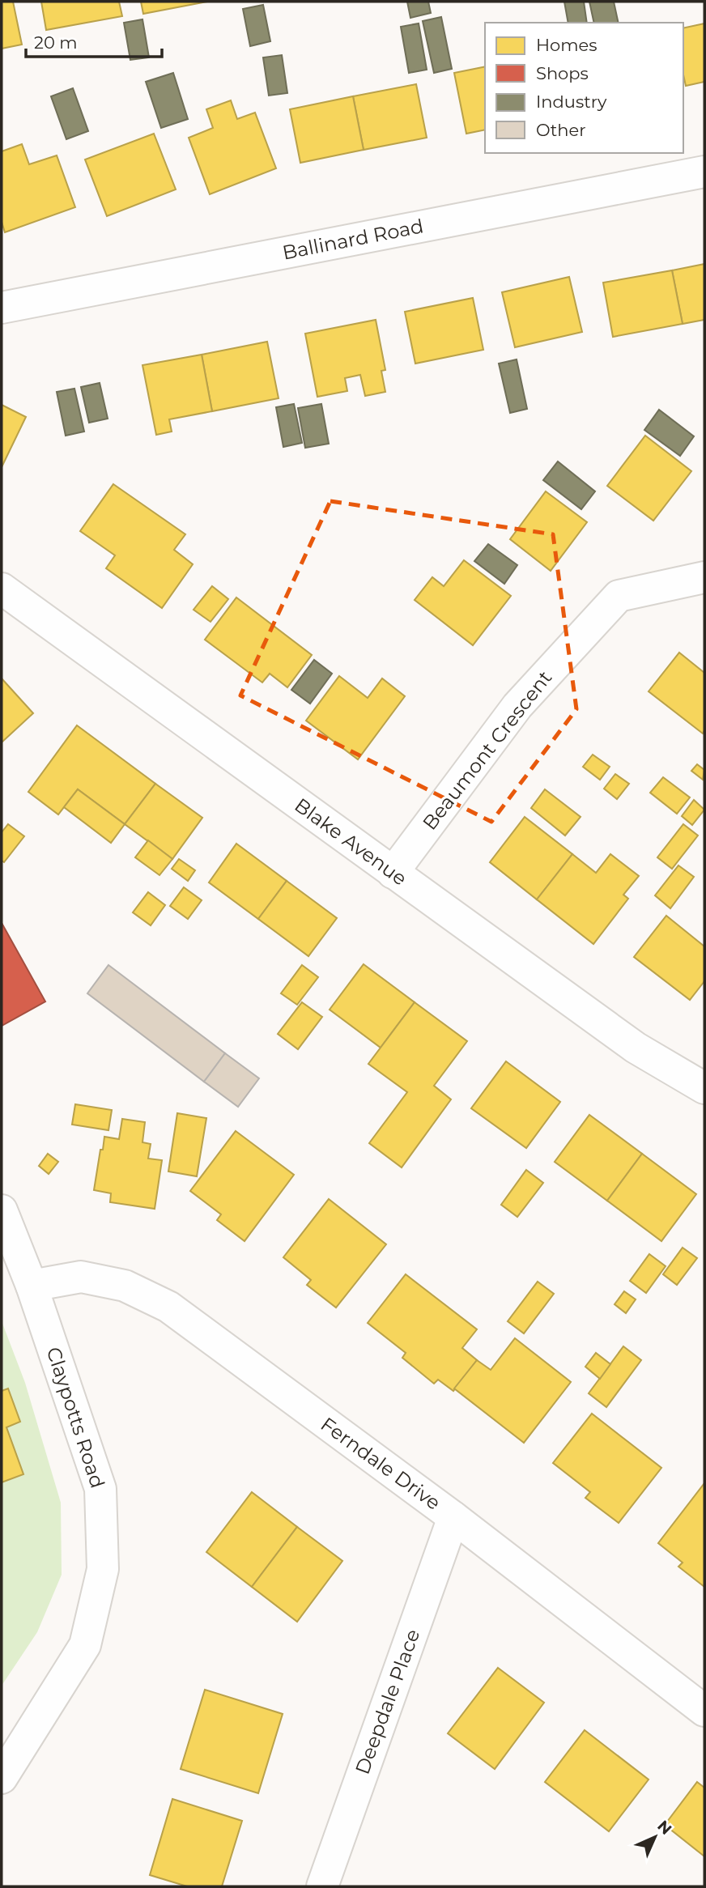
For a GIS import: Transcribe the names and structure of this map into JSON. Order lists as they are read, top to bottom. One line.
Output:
{"streets":{"street":["Ballinard Road","Beaumont Crescent","Blake Avenue","Claypotts Road","Ferndale Drive","Deepdale Place"]},"crossings":[["Beaumont Crescent","Blake Avenue"],["Claypotts Road","Ferndale Drive"],["Ferndale Drive","Deepdale Place"]],"legend":["Homes","Shops","Industry","Other"],"scale_bar":"20 m","north":"top right"}
